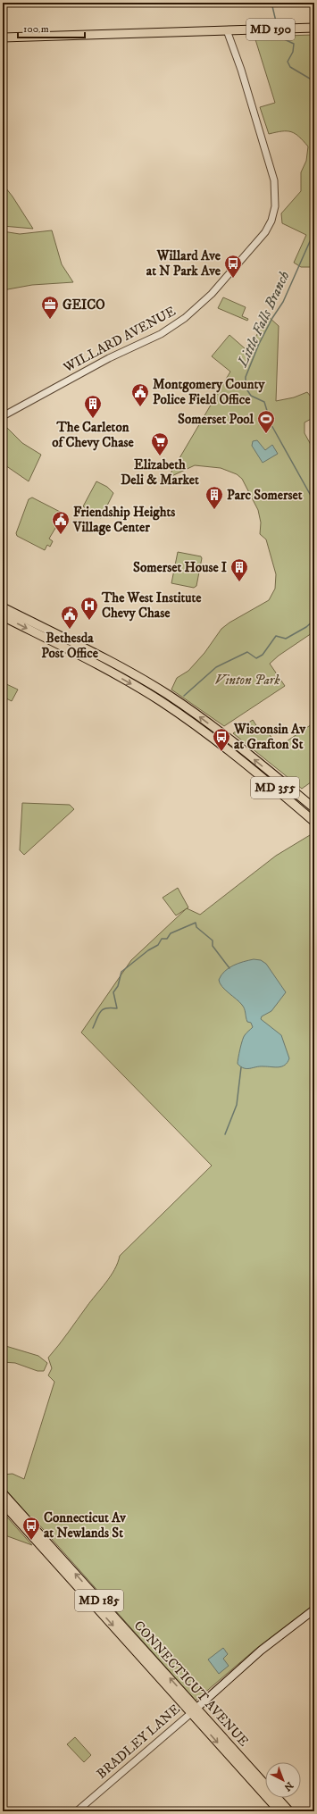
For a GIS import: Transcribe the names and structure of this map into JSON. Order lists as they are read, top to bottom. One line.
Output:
{"streets":{"main road":["MD 190","MD 355","MD 185","CONNECTICUT AVENUE","BRADLEY LANE"],"street":["WILLARD AVENUE"]},"crossings":[["MD 190","WILLARD AVENUE"],["CONNECTICUT AVENUE","BRADLEY LANE"]],"water":["Little Falls Branch"],"parks":["Vinton Park"],"places":{"bus stop":["Willard Ave at N Park Ave","Wisconsin Av at Grafton St","Connecticut Av at Newlands St"],"office":["GEICO"],"public building":["Montgomery County Police Field Office","Friendship Heights Village Center","Bethesda Post Office"],"building":["The Carleton of Chevy Chase","Parc Somerset","Somerset House I"],"sports":["Somerset Pool"],"supermarket":["Elizabeth Deli & Market"],"hospital":["The West Institute Chevy Chase"]},"scale_bar":"100 m","north":"bottom right"}
